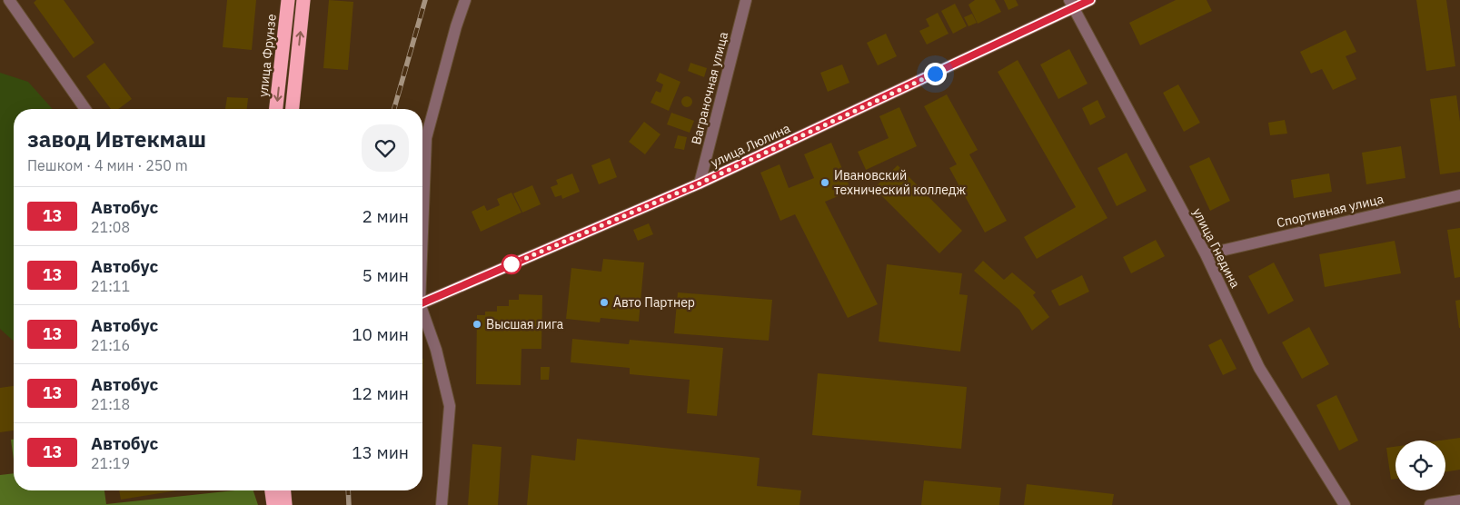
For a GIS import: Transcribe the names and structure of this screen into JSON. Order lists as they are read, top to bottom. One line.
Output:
{"streets":{"highway":["улица Фрунзе"],"main road":["улица Люлина"],"street":["Ваграночная улица","Спортивная улица","улица Гнедина"]},"crossings":[["Ваграночная улица","улица Люлина"],["улица Люлина","улица Гнедина"],["Спортивная улица","улица Гнедина"]],"places":["Ивановский технический колледж","Авто Партнер","Высшая лига"],"lines":["bus line 13"],"page":{"heading":["завод Ивтекмаш","Пешком · 4 мин · 250 m"],"list":[{"mark":"13","name":"Автобус","note":"21:08","value":"2 мин"},{"mark":"13","name":"Автобус","note":"21:11","value":"5 мин"},{"mark":"13","name":"Автобус","note":"21:16","value":"10 мин"},{"mark":"13","name":"Автобус","note":"21:18","value":"12 мин"},{"mark":"13","name":"Автобус","note":"21:19","value":"13 мин"}]}}
